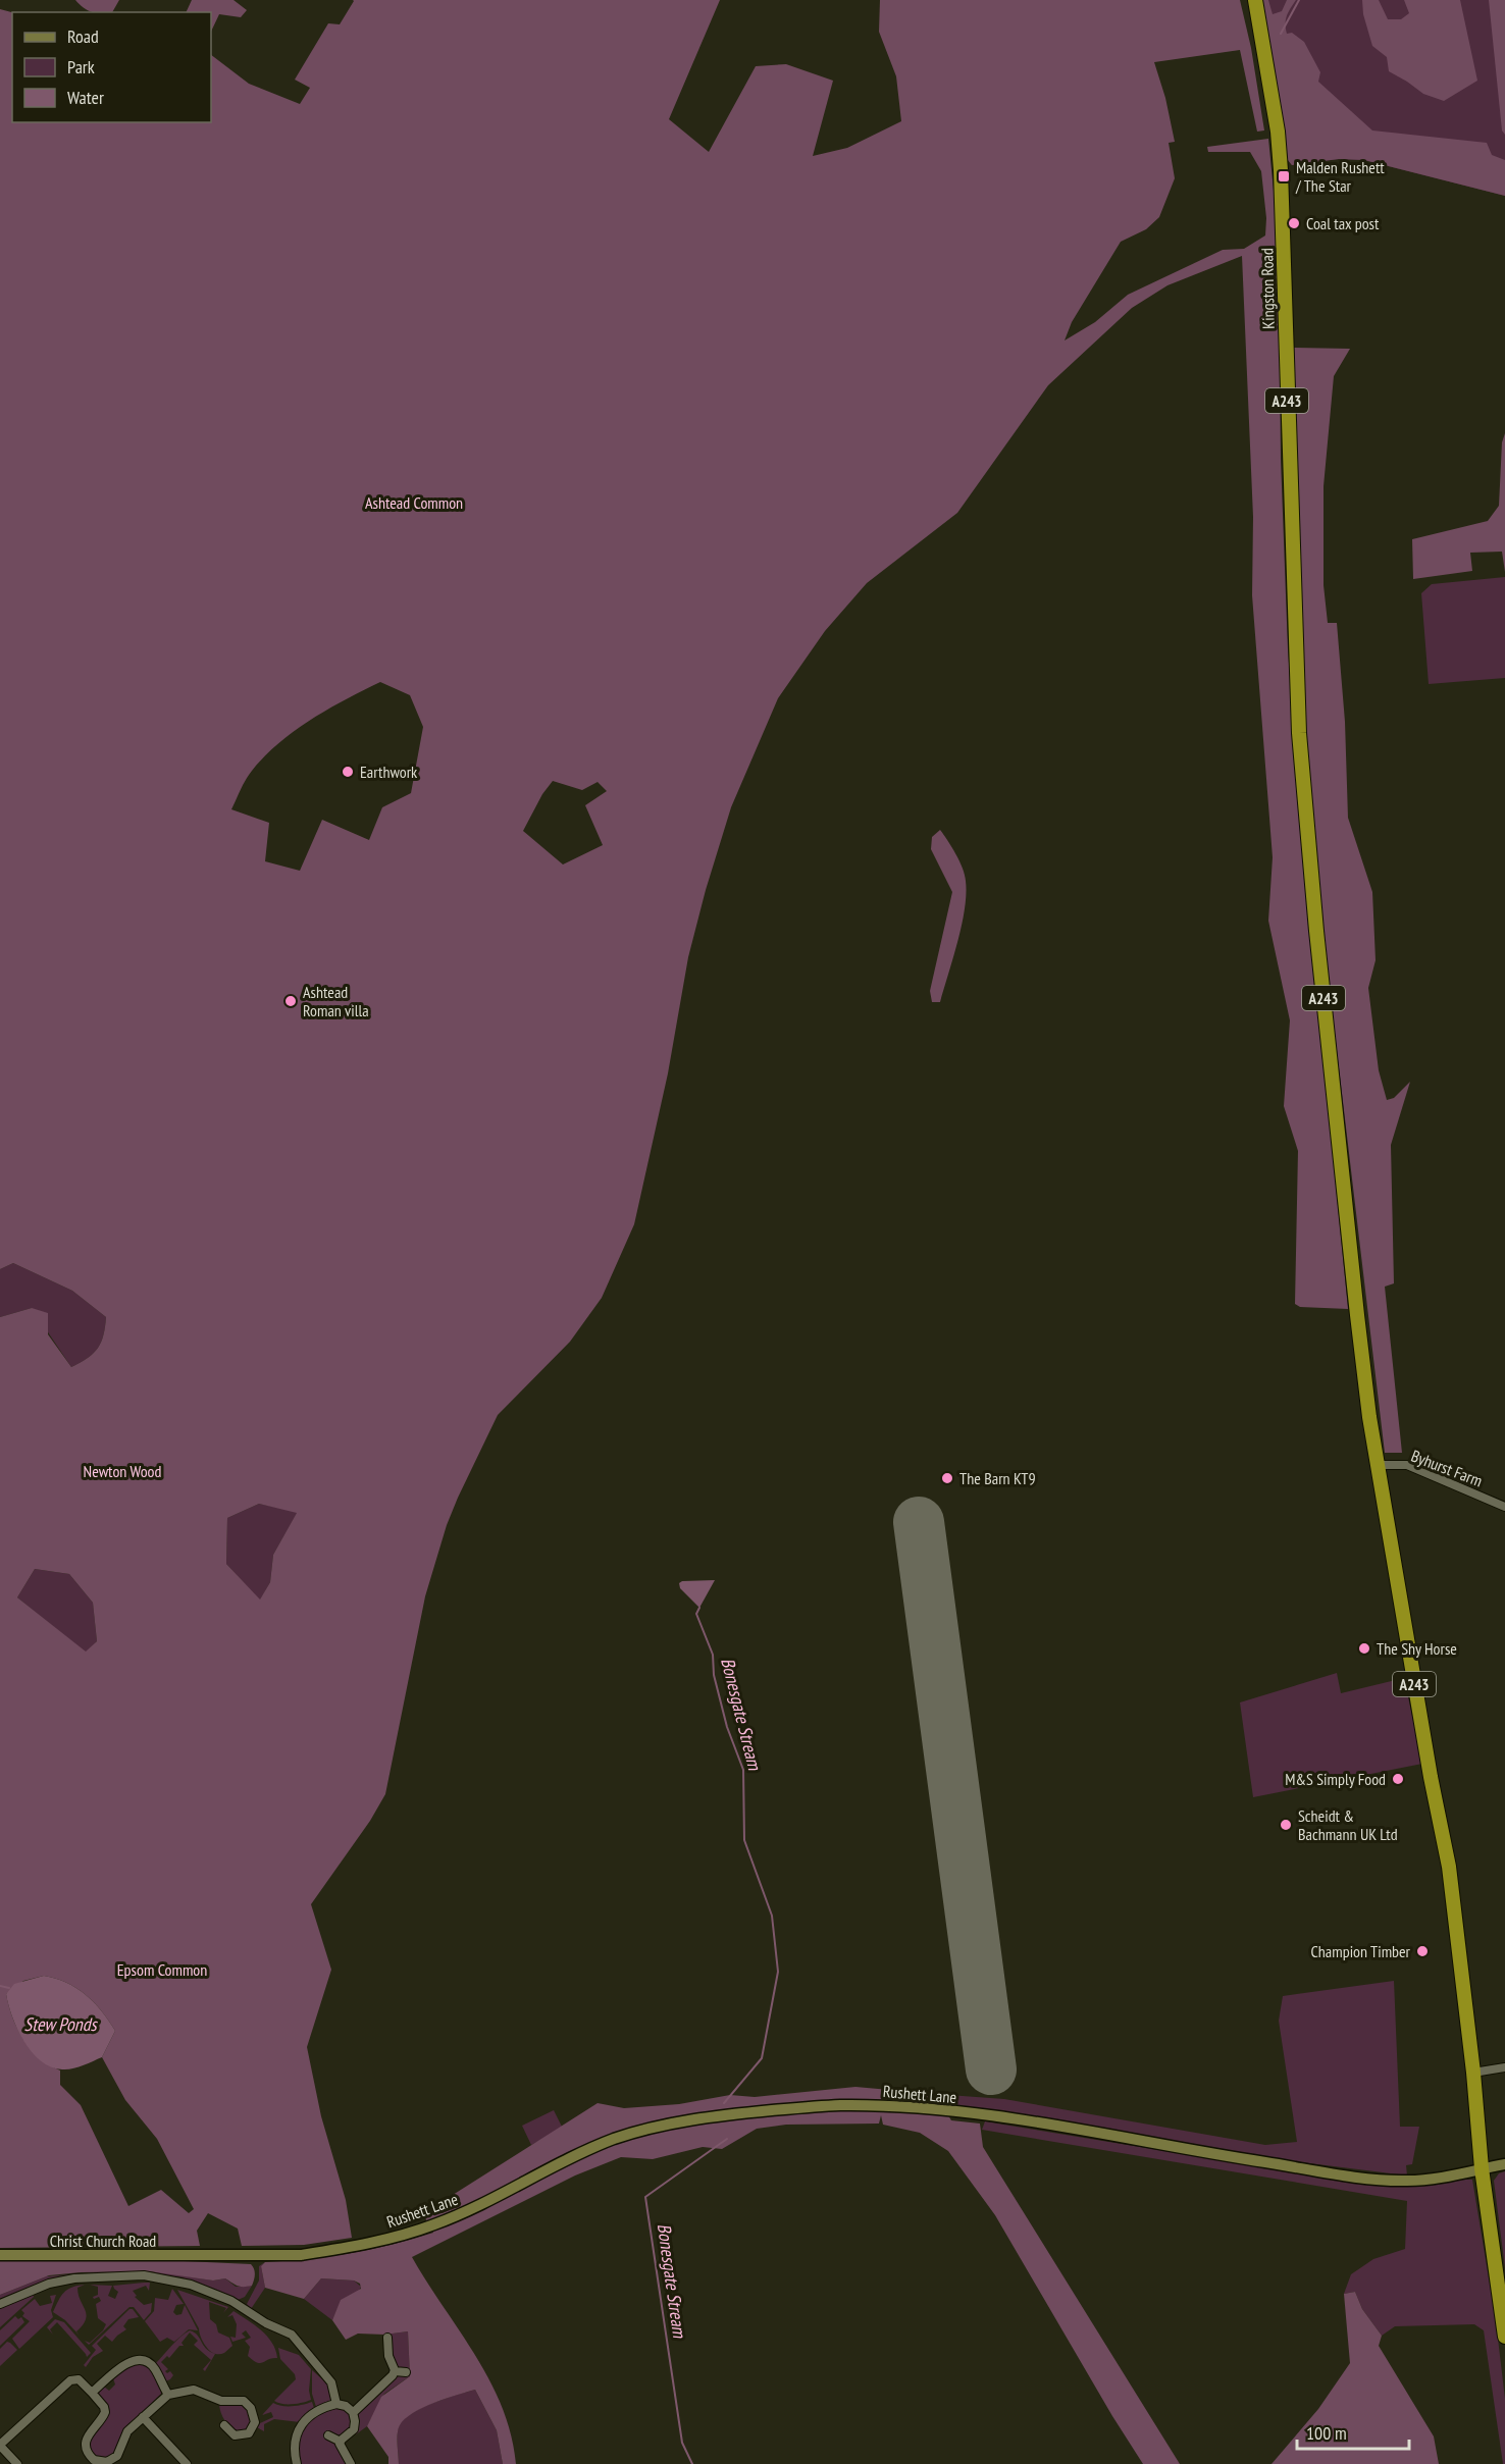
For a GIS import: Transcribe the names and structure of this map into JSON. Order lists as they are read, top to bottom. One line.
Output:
{"streets":{"highway":["Kingston Road","A243"],"main road":["Rushett Lane","Christ Church Road"],"street":["Byhurst Farm"]},"crossings":[["Kingston Road","A243"],["Kingston Road","Byhurst Farm"],["A243","Byhurst Farm"],["A243","Rushett Lane"],["Rushett Lane","Christ Church Road"]],"water":["Bonesgate Stream","Stew Ponds"],"parks":["Ashtead Common","Newton Wood","Epsom Common"],"places":{"transit":["Malden Rushett / The Star"],"other":["Coal tax post","Earthwork","Ashtead Roman villa","The Barn KT9","The Shy Horse","M&S Simply Food","Scheidt & Bachmann UK Ltd","Champion Timber"]},"legend":["Road","Park","Water"],"scale_bar":"100 m"}
